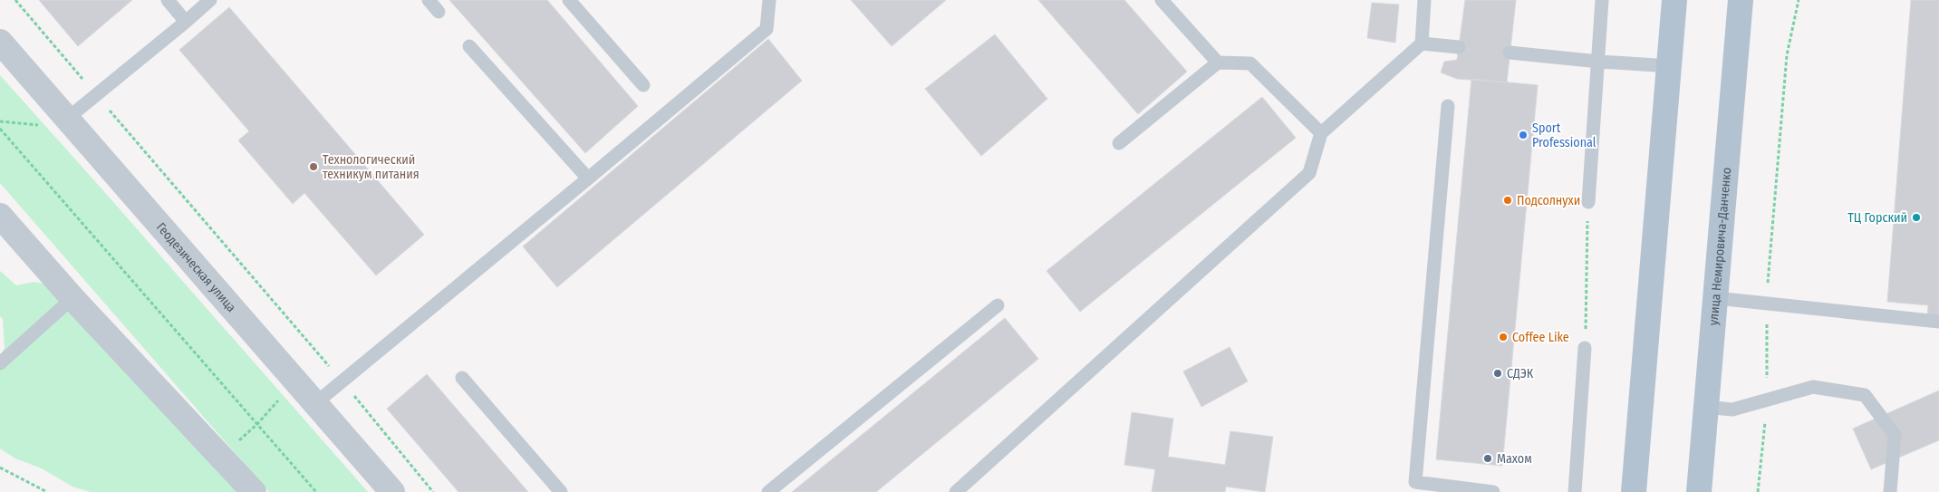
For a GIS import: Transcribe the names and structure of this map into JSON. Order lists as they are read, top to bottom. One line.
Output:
{"streets":{"main road":["улица Немировича-Данченко"],"street":["Геодезическая улица"]},"places":["Sport Professional","Технологический техникум питания","Подсолнухи","ТЦ Горский","Coffee Like","СДЭК","Махом"]}
